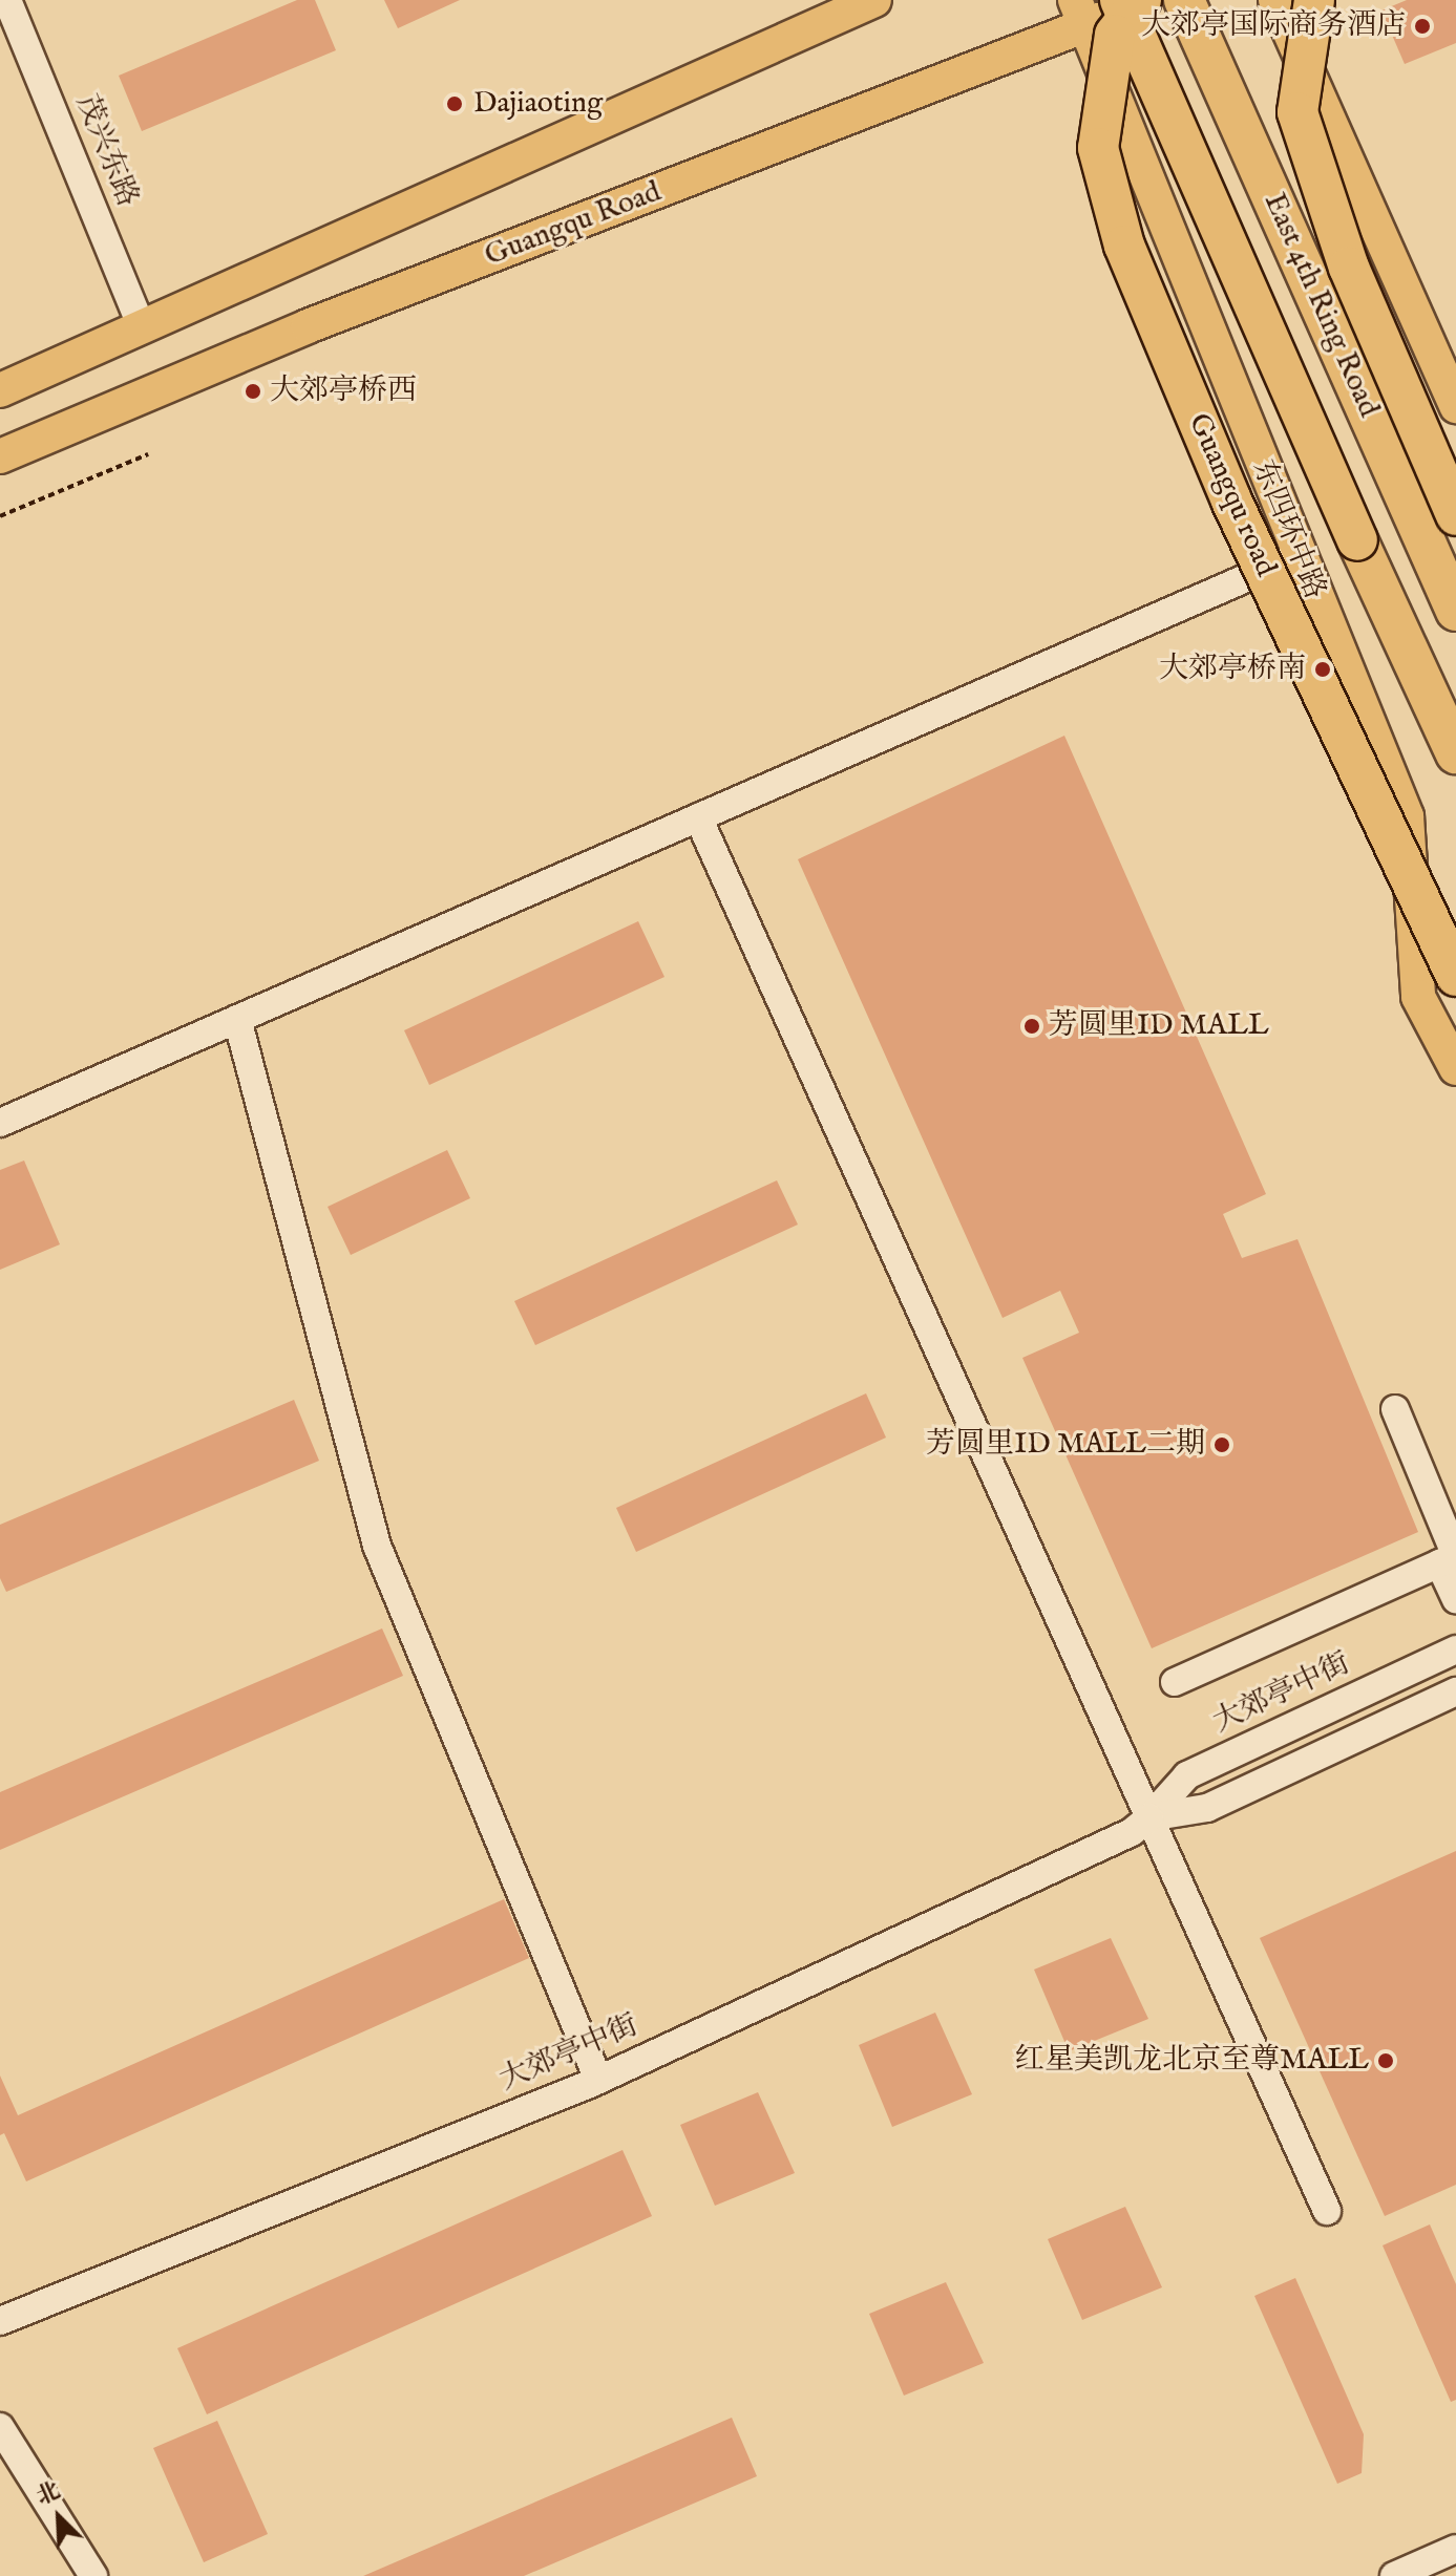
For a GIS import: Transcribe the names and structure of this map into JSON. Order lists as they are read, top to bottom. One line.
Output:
{"streets":{"highway":["East 4th Ring Road","Guangqu road","东四环中路"],"main road":["Guangqu Road"],"street":["茂兴东路","大郊亭中街"]},"crossings":[["Guangqu Road","东四环中路"],["East 4th Ring Road","东四环中路"]],"places":["大郊亭国际商务酒店","Dajiaoting","大郊亭桥西","大郊亭桥南","芳圆里ID MALL","芳圆里ID MALL二期","红星美凯龙北京至尊MALL"],"north":"top left"}
